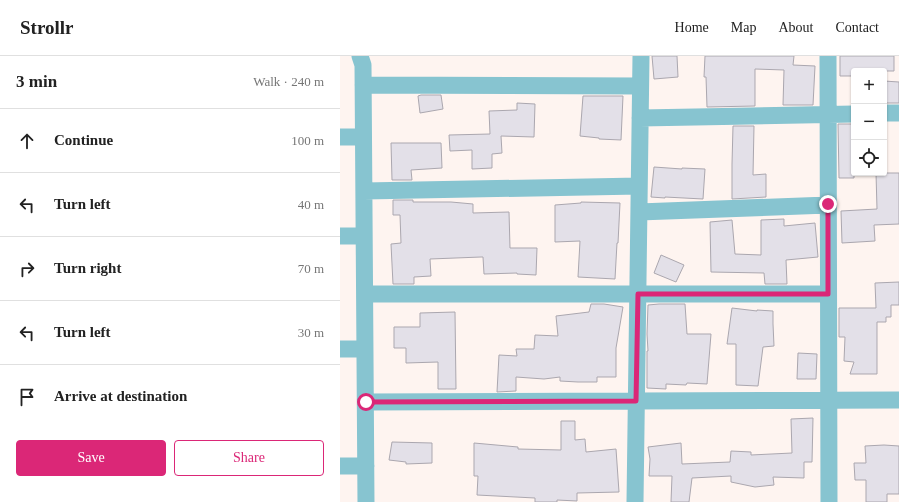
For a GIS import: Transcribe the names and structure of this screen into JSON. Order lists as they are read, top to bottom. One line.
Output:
{"page":{"header":"Strollr","nav":["Home","Map","About","Contact"],"heading":["3 min","Walk · 240 m"],"map_buttons":["+","−"],"list":[["Continue","100 m"],["Turn left","40 m"],["Turn right","70 m"],["Turn left","30 m"],"Arrive at destination"],"buttons":["Save","Share"]}}
